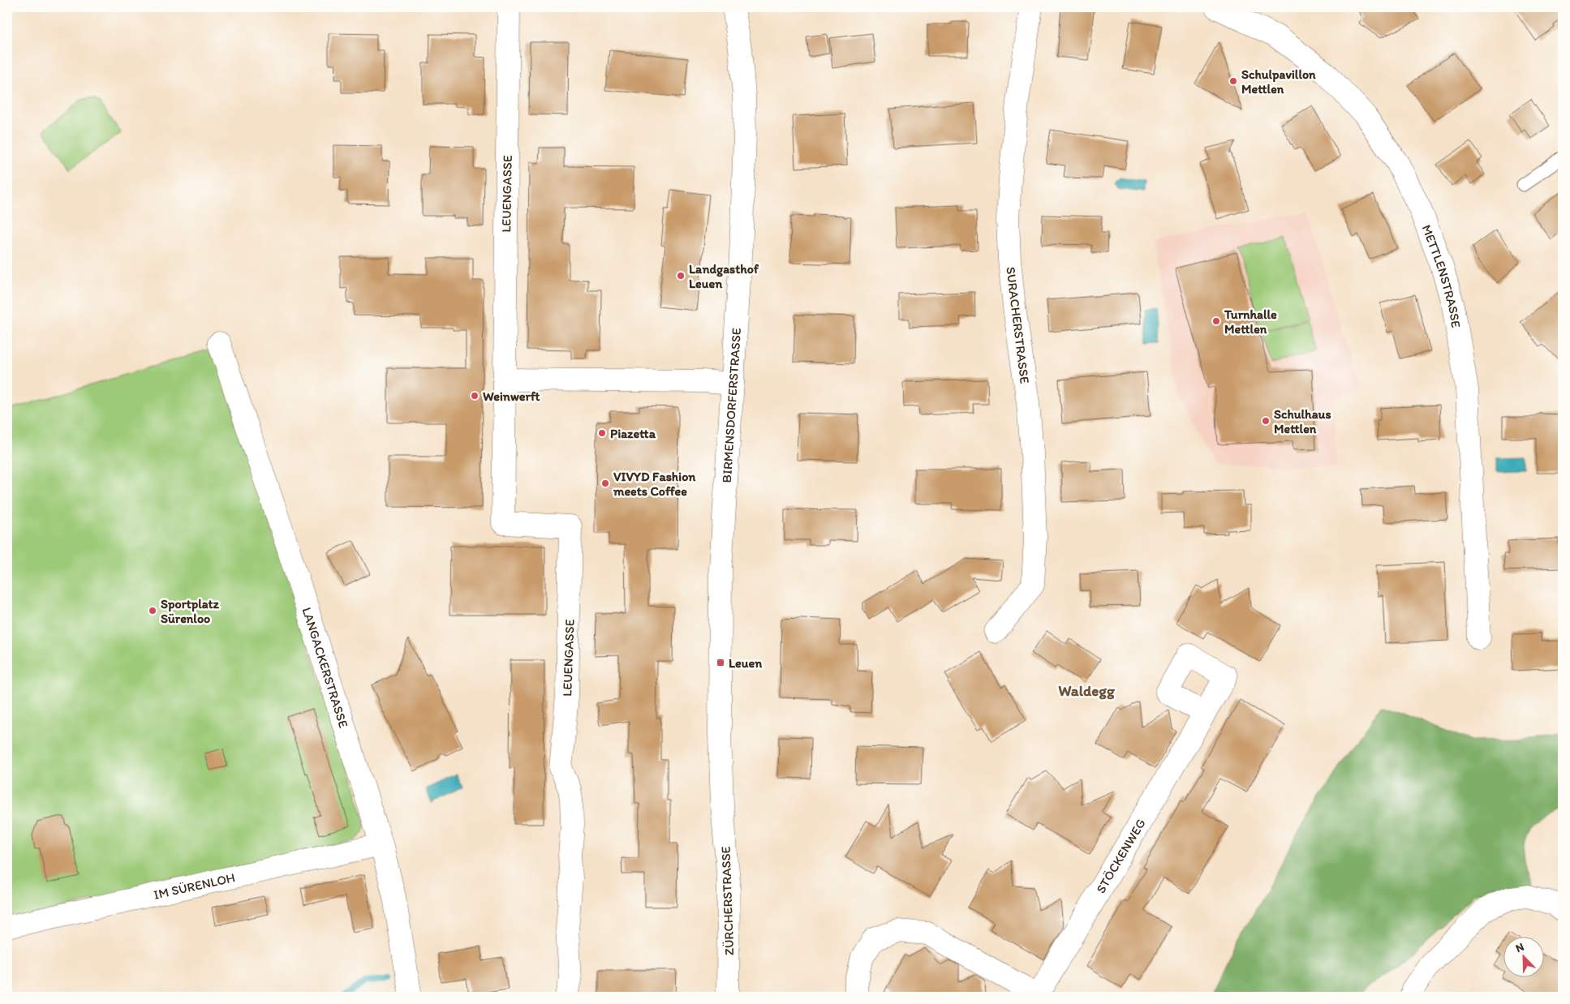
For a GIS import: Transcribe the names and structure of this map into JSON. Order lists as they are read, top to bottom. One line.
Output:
{"streets":{"street":["LEUENGASSE","METTLENSTRASSE","SURACHERSTRASSE","BIRMENSDORFERSTRASSE","LANGACKERSTRASSE","STÖCKENWEG","IM SÜRENLOH","ZÜRCHERSTRASSE"]},"crossings":[["BIRMENSDORFERSTRASSE","ZÜRCHERSTRASSE"],["LANGACKERSTRASSE","IM SÜRENLOH"]],"districts":["Waldegg"],"places":{"other":["Schulpavillon Mettlen","Landgasthof Leuen","Turnhalle Mettlen","Weinwerft","Schulhaus Mettlen","Piazetta","VIVYD Fashion meets Coffee","Sportplatz Sürenloo"],"transit":["Leuen"]},"north":"top left"}
